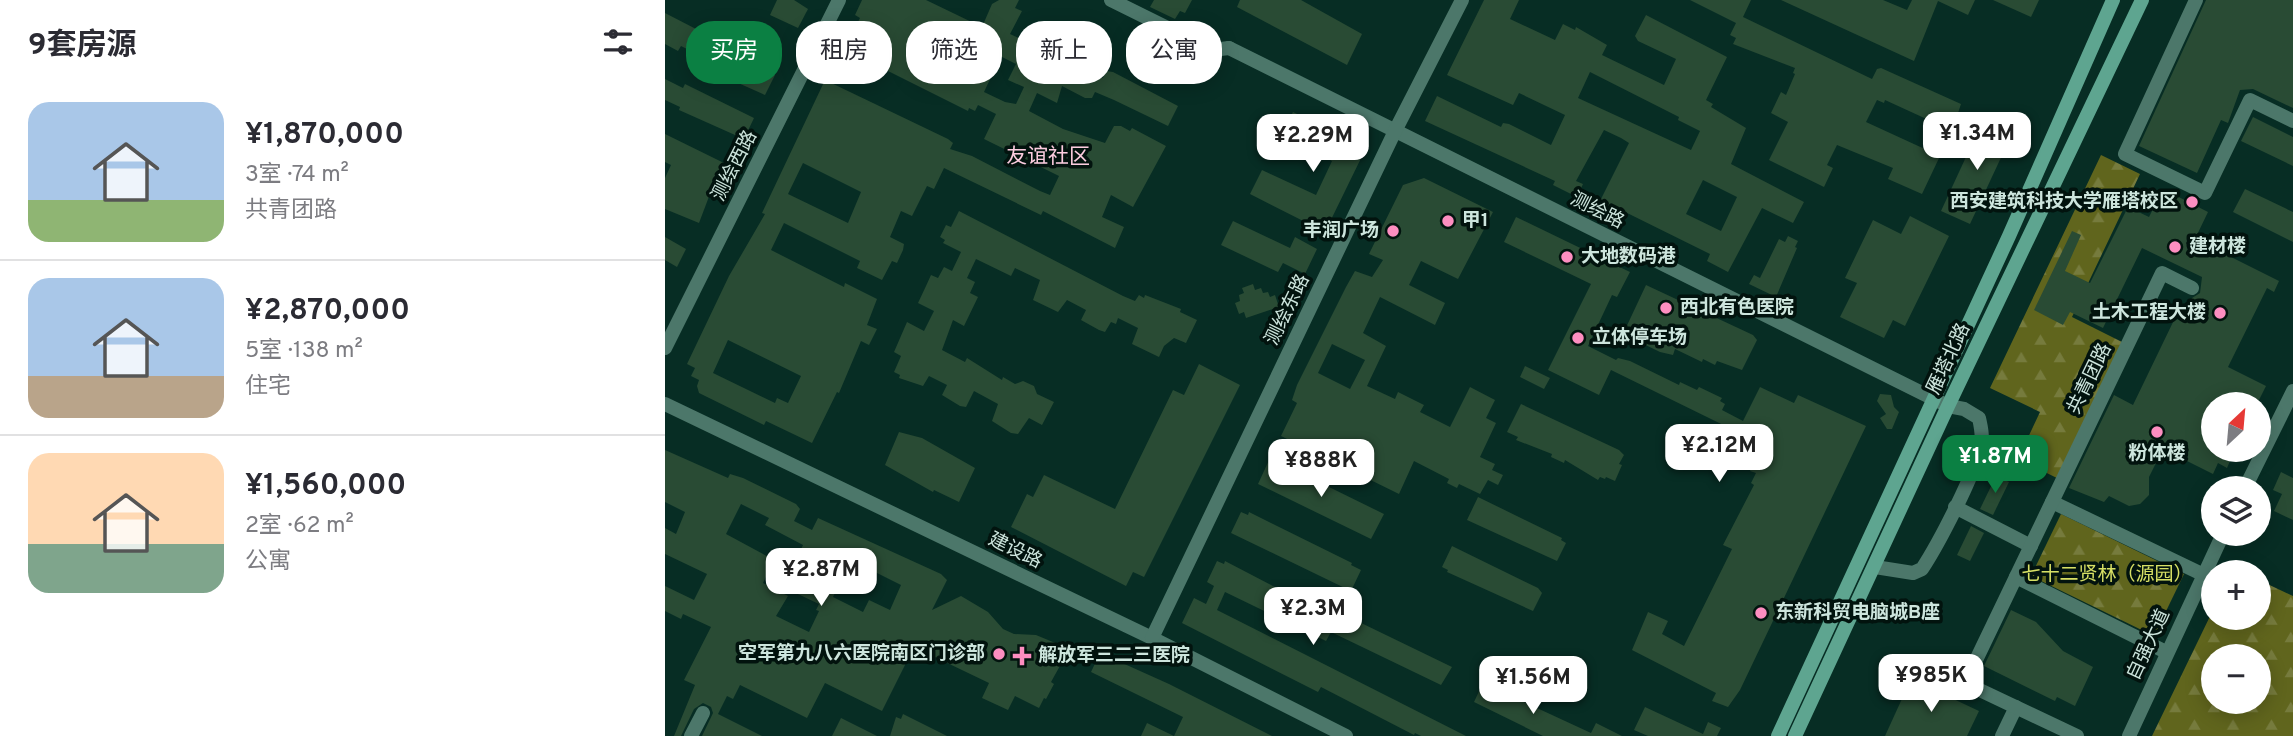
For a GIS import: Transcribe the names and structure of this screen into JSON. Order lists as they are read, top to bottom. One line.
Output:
{"streets":{"main road":["雁塔北路"],"street":["测绘西路","测绘路","测绘东路","共青团路","建设路","自强大道"]},"crossings":[["测绘路","测绘东路"],["测绘路","雁塔北路"],["测绘东路","建设路"]],"districts":["友谊社区"],"parks":["七十二贤林（源园）"],"places":{"other":["西安建筑科技大学雁塔校区","甲1","丰润广场","建材楼","大地数码港","西北有色医院","土木工程大楼","立体停车场","粉体楼","东新科贸电脑城B座","空军第九八六医院南区门诊部"],"health":["解放军三二三医院"]},"north":"top right","page":{"heading":"9套房源","chip":["买房","租房","筛选","新上","公寓"],"list":[{"name":"¥1,870,000","note":"3室 · 74 m² · 共青团路"},{"name":"¥2,870,000","note":"5室 · 138 m² · 住宅"},{"name":"¥1,560,000","note":"2室 · 62 m² · 公寓"}],"price":["¥1.34M","¥2.29M","¥2.12M","¥1.87M","¥888K","¥2.87M","¥2.3M","¥985K","¥1.56M"],"map_buttons":["+","−"]}}
